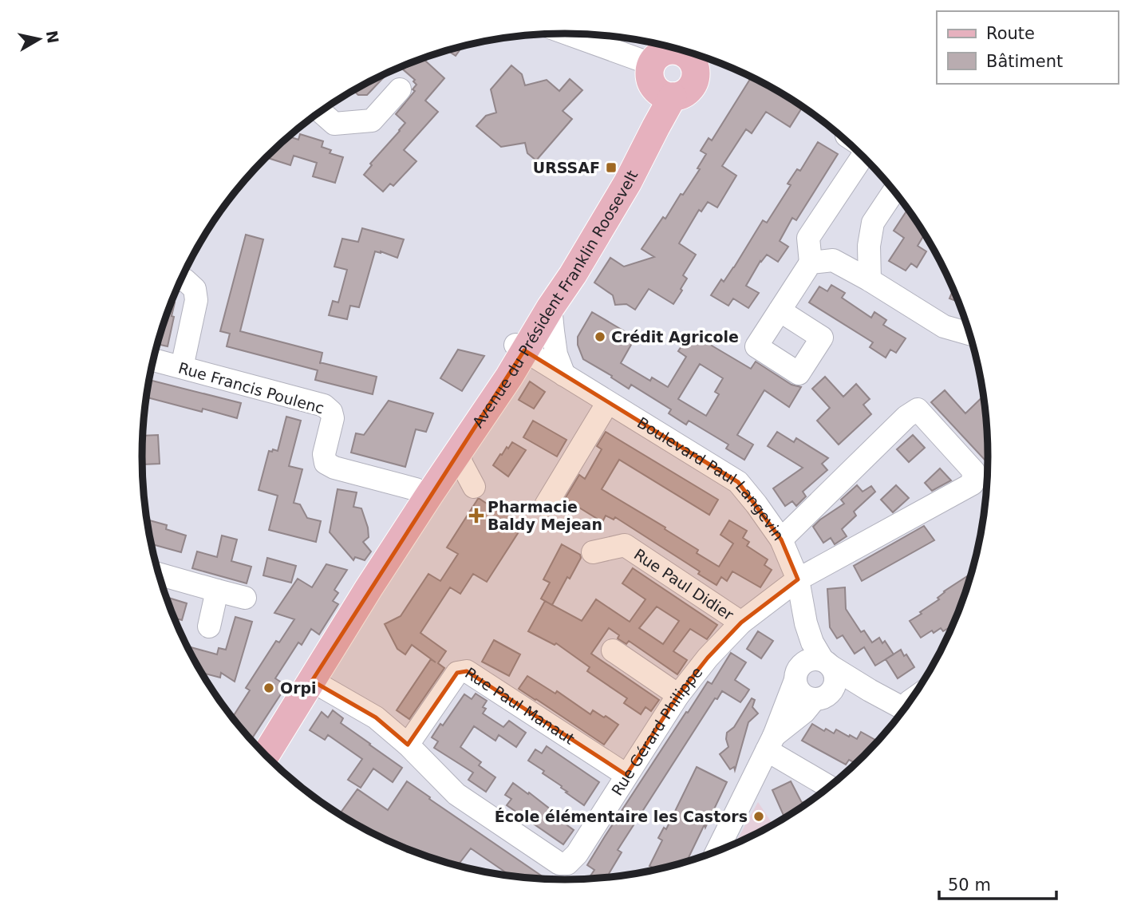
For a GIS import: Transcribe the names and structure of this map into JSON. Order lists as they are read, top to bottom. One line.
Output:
{"streets":{"main road":["Avenue du Président Franklin Roosevelt"],"street":["Rue Francis Poulenc","Boulevard Paul Langevin","Rue Paul Didier","Rue Paul Manaut","Rue Gérard Philippe"]},"crossings":[["Avenue du Président Franklin Roosevelt","Rue Francis Poulenc"],["Avenue du Président Franklin Roosevelt","Boulevard Paul Langevin"],["Avenue du Président Franklin Roosevelt","Rue Gérard Philippe"],["Boulevard Paul Langevin","Rue Gérard Philippe"],["Rue Paul Didier","Rue Gérard Philippe"],["Rue Paul Manaut","Rue Gérard Philippe"]],"places":{"transit":["URSSAF"],"other":["Crédit Agricole","Orpi","École élémentaire les Castors"],"health":["Pharmacie Baldy Mejean"]},"legend":["Route","Bâtiment"],"scale_bar":"50 m","north":"right"}
